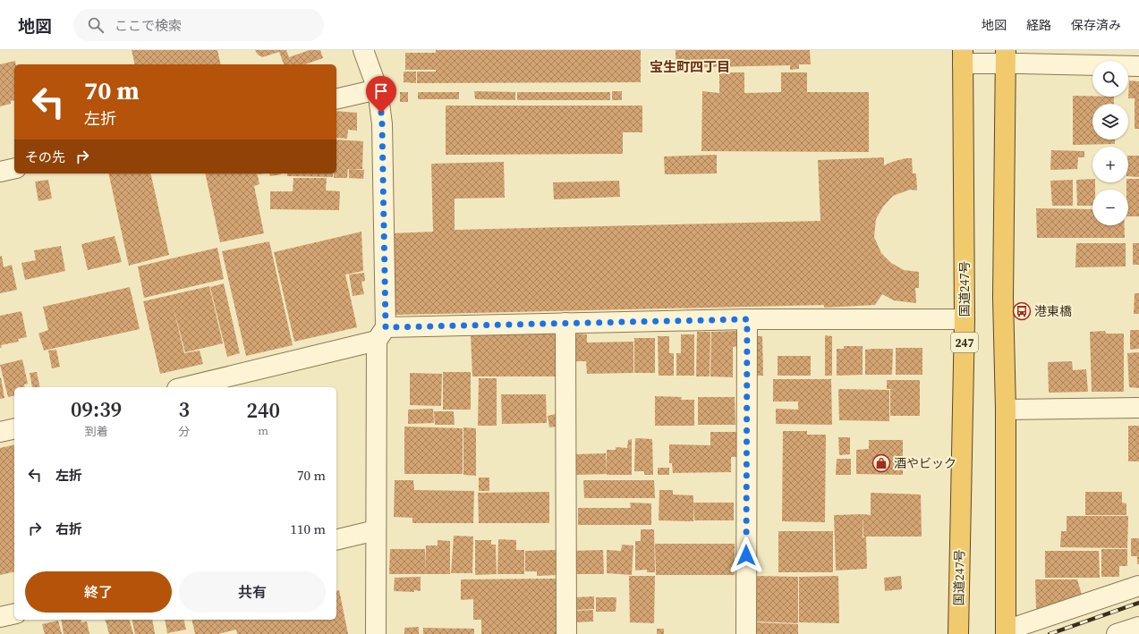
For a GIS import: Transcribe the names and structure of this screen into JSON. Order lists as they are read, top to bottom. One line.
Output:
{"streets":{"highway":["国道247号","247"]},"districts":["宝生町四丁目"],"places":{"bus stop":["港東橋"],"shop":["酒やビック"]},"page":{"header":"地図","search":"ここで検索","nav":["地図","経路","保存済み"],"map_buttons":["+","−"],"turn":["70 m","左折"],"then":"その先","eta":["09:39","到着","3","分","240","m"],"list":[{"name":"左折","value":"70 m"},{"name":"右折","value":"110 m"}],"buttons":["終了","共有"]}}
